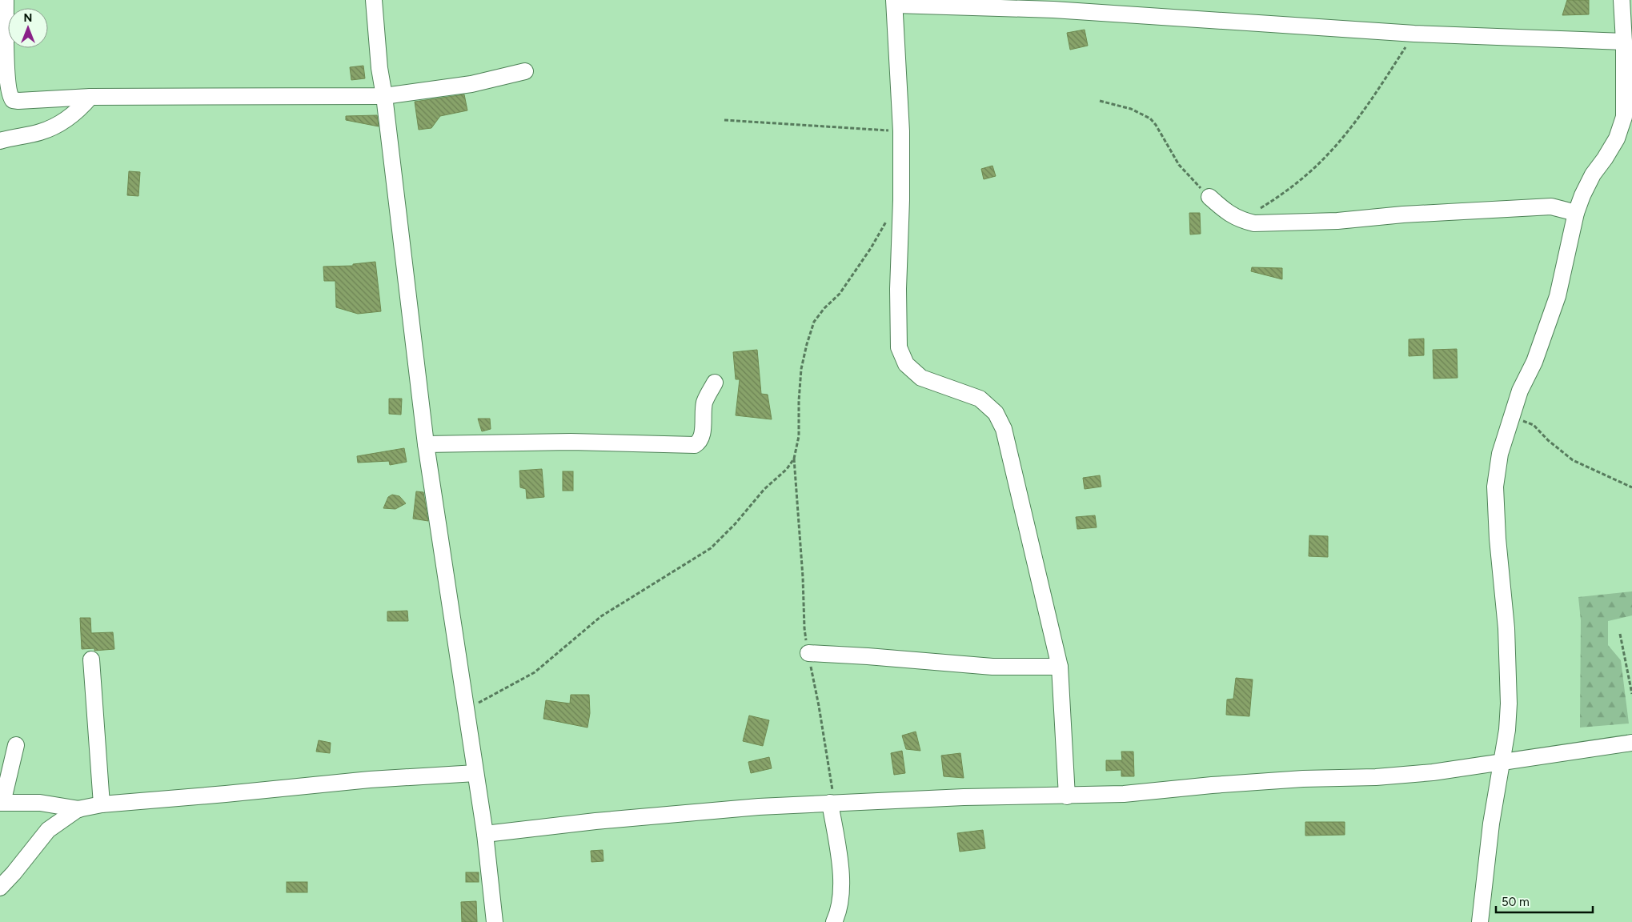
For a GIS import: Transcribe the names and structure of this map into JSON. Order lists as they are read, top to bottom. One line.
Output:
{"scale_bar":"50 m","north":"top"}
